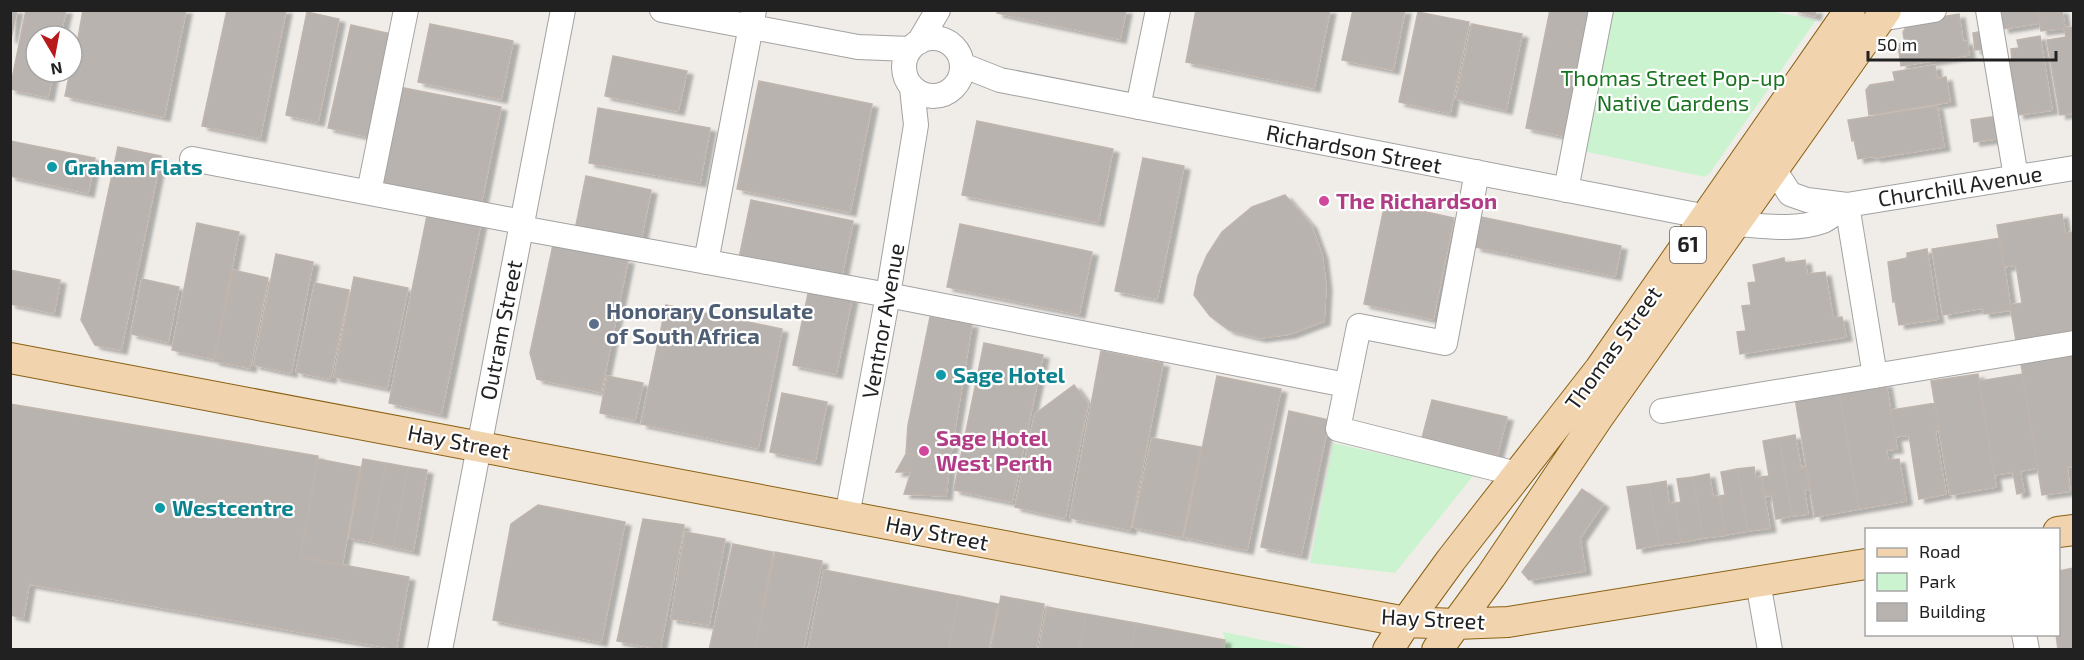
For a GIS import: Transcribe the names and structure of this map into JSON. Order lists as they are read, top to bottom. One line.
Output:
{"streets":{"main road":["61","Thomas Street","Hay Street"],"street":["Richardson Street","Churchill Avenue","Ventnor Avenue","Outram Street"]},"crossings":[["Richardson Street","Ventnor Avenue"],["Richardson Street","Thomas Street"],["Churchill Avenue","Thomas Street"],["Ventnor Avenue","Hay Street"],["Outram Street","Hay Street"],["Thomas Street","Hay Street"]],"parks":["Thomas Street Pop-up Native Gardens"],"places":["Graham Flats","The Richardson","Honorary Consulate of South Africa","Sage Hotel","Sage Hotel West Perth","Westcentre"],"legend":["Road","Park","Building"],"scale_bar":"50 m","north":"bottom"}
